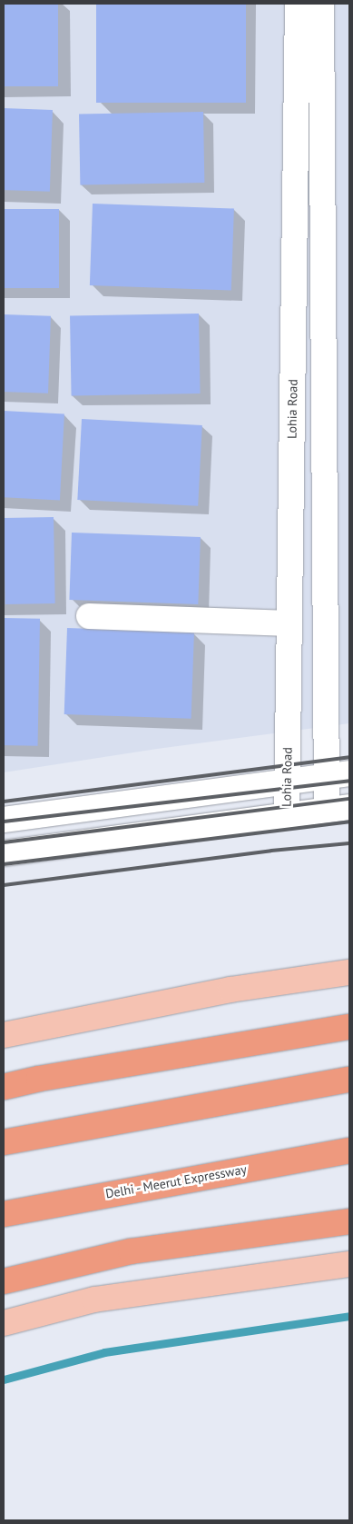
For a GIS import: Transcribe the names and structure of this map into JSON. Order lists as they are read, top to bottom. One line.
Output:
{"streets":{"highway":["Delhi - Meerut Expressway"],"street":["Lohia Road"]}}
